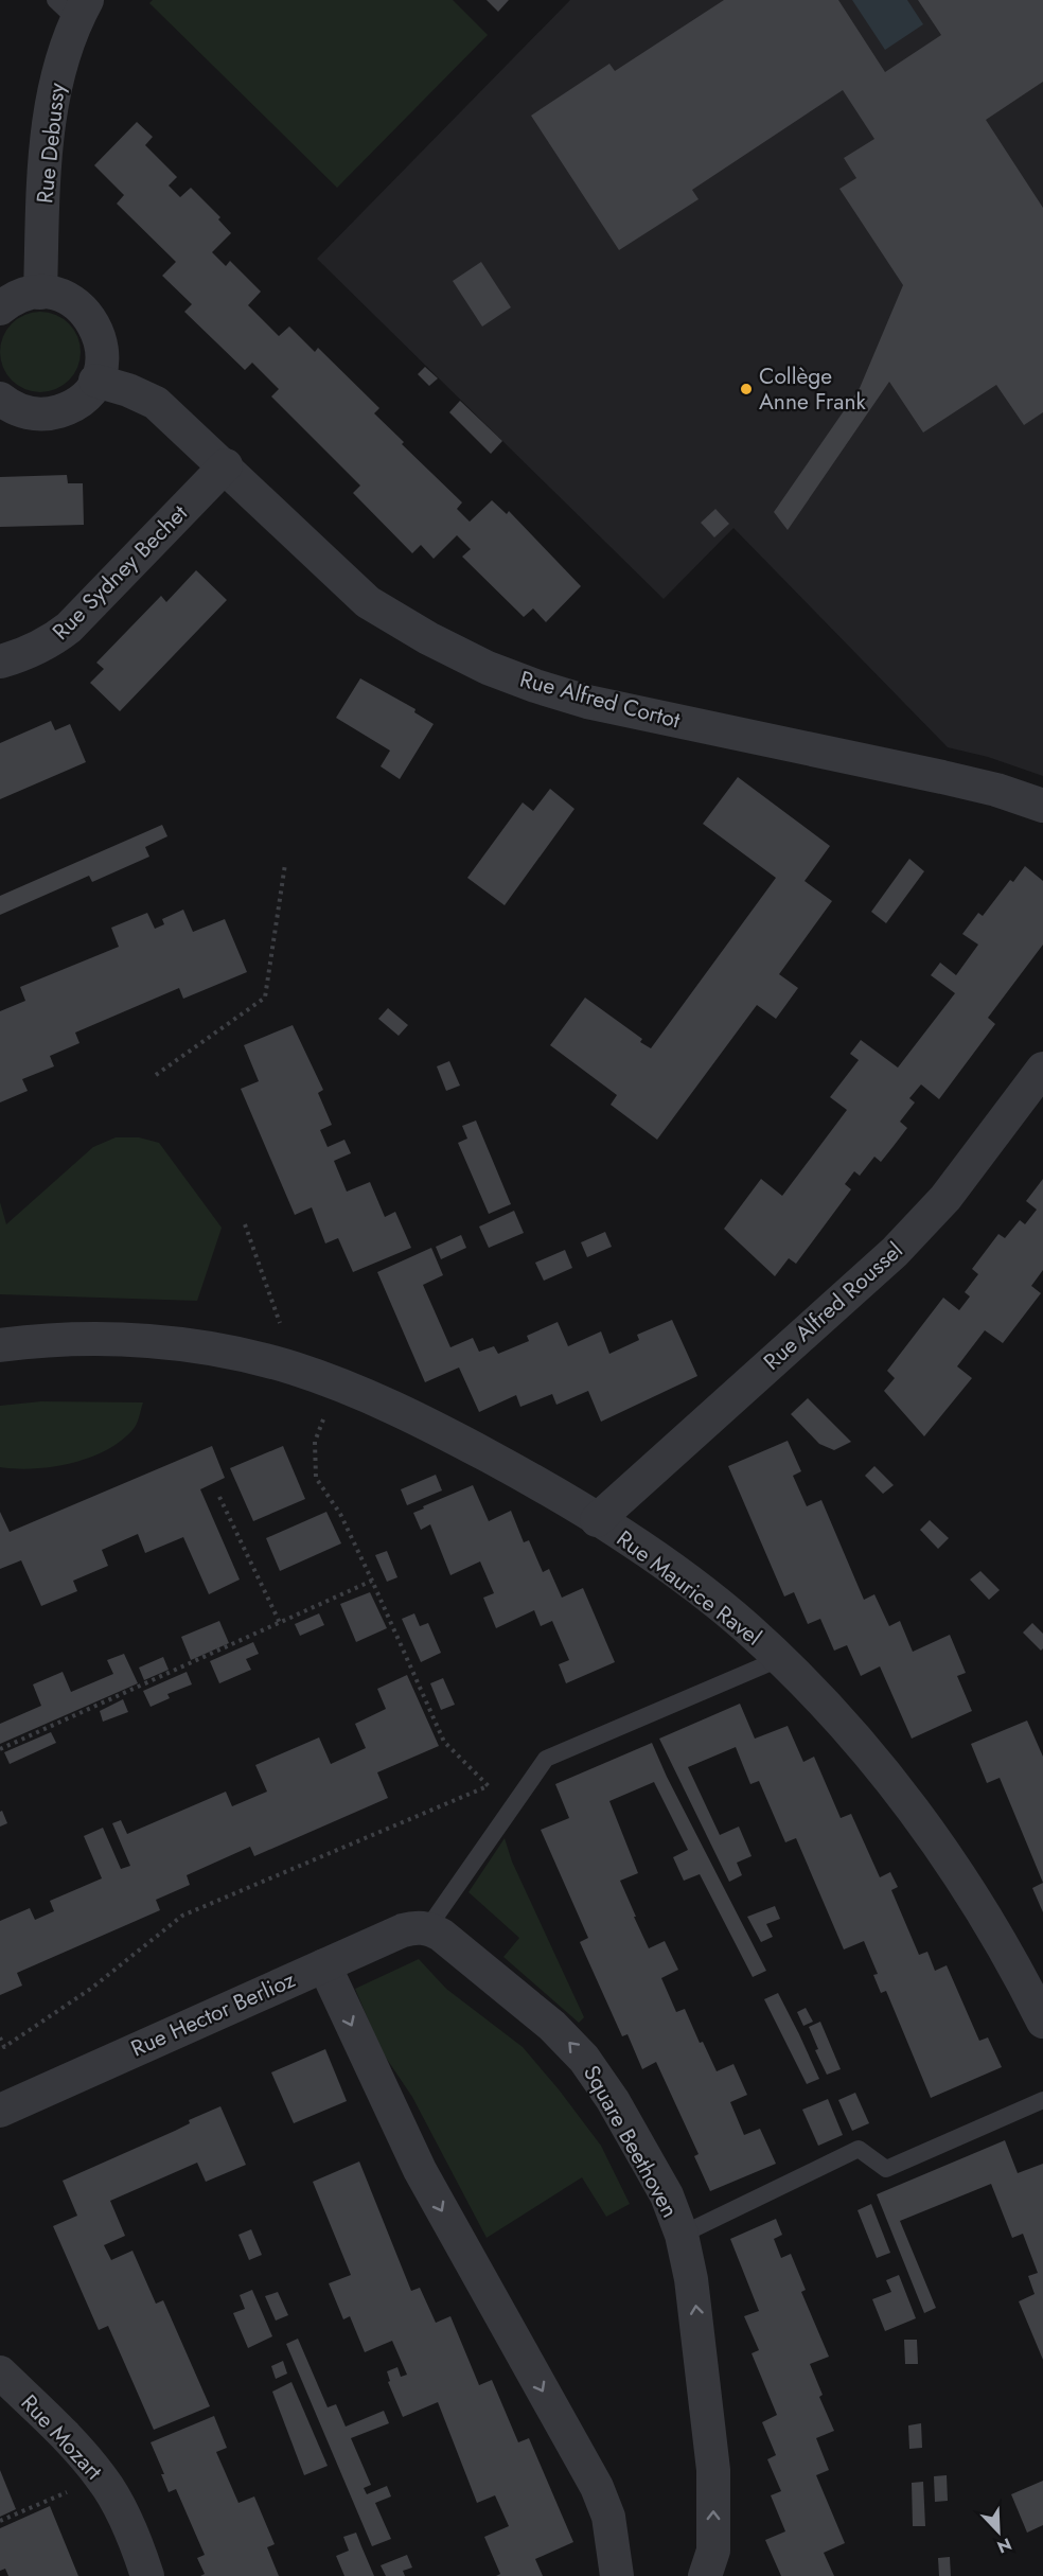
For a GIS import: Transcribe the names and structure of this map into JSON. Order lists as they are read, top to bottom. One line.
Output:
{"streets":{"street":["Rue Debussy","Rue Sydney Bechet","Rue Alfred Cortot","Rue Alfred Roussel","Rue Maurice Ravel","Rue Hector Berlioz","Square Beethoven","Rue Mozart"]},"crossings":[["Rue Sydney Bechet","Rue Alfred Cortot"],["Rue Alfred Roussel","Rue Maurice Ravel"],["Rue Hector Berlioz","Square Beethoven"]],"places":["Collège Anne Frank"],"north":"bottom right"}
